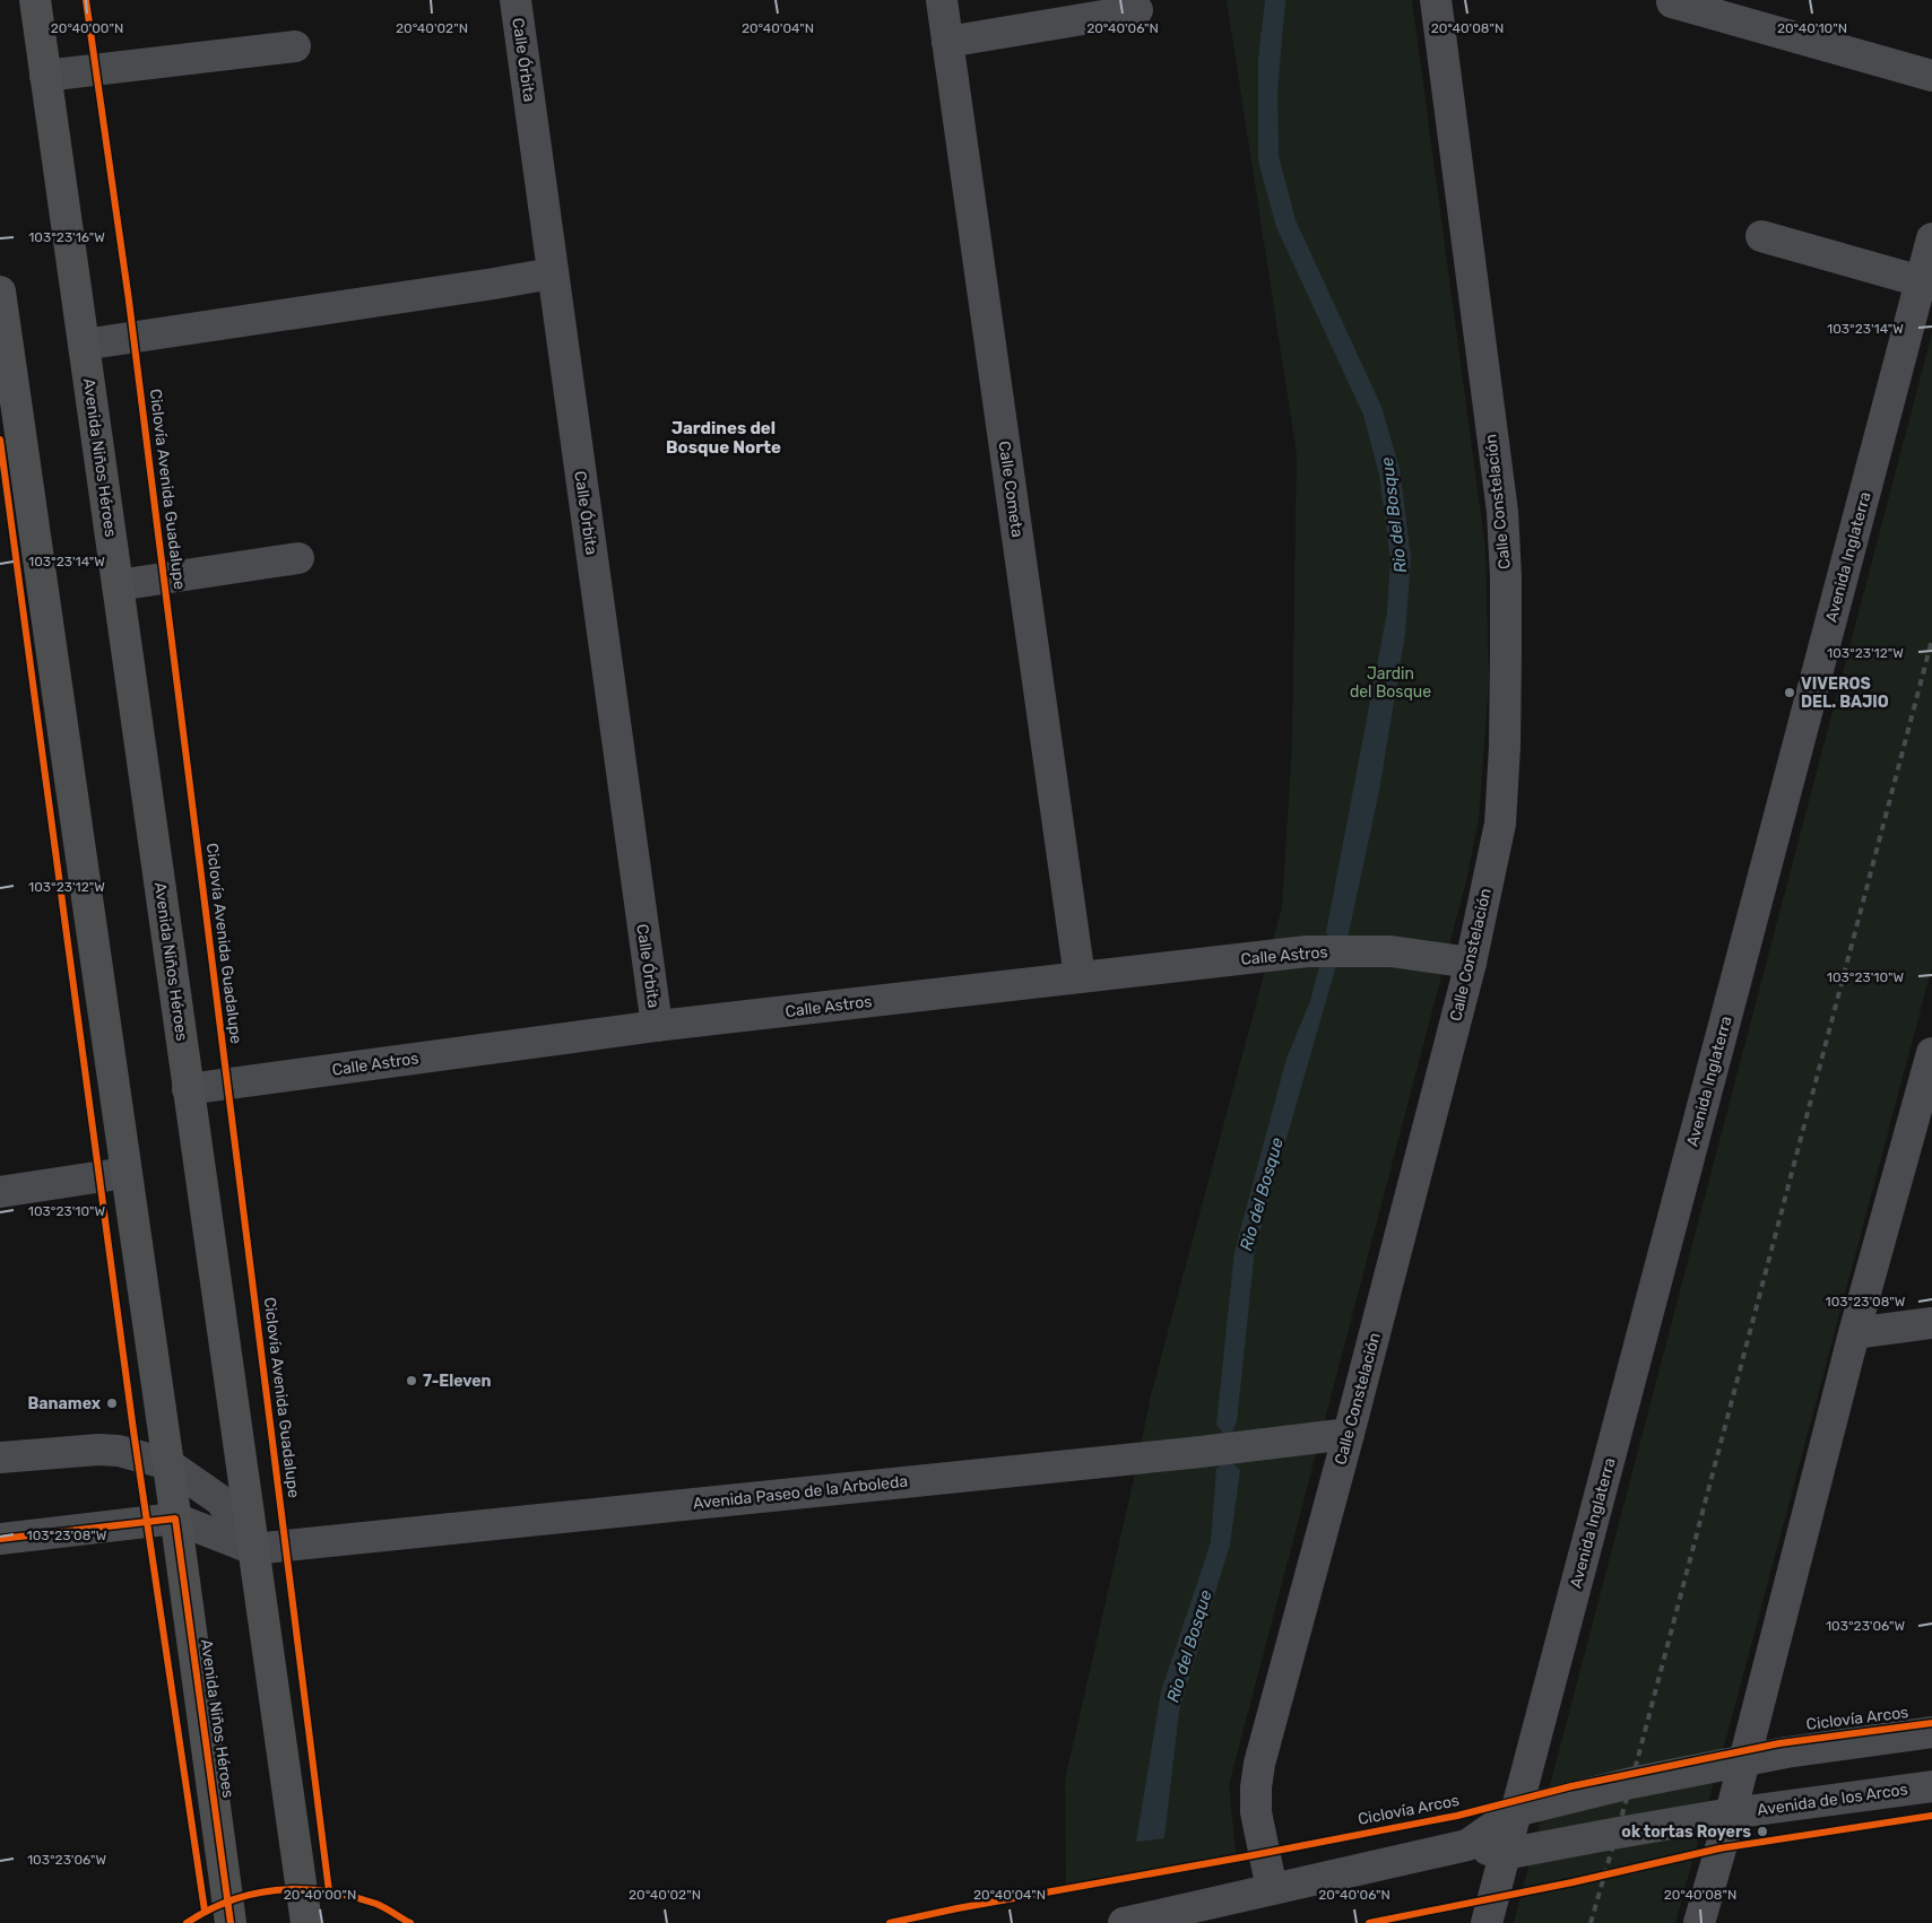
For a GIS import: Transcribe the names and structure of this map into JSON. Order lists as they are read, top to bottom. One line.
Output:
{"streets":{"main road":["Avenida Niños Héroes"],"street":["Calle Órbita","Calle Cometa","Calle Constelación","Avenida Inglaterra","Calle Astros","Avenida Paseo de la Arboleda","Avenida de los Arcos"],"cycle path":["Ciclovía Avenida Guadalupe","Ciclovía Arcos"]},"crossings":[["Calle Órbita","Calle Astros"],["Avenida Niños Héroes","Calle Astros"],["Avenida Niños Héroes","Avenida Paseo de la Arboleda"],["Calle Cometa","Calle Astros"],["Calle Constelación","Calle Astros"],["Calle Constelación","Avenida Paseo de la Arboleda"],["Calle Constelación","Avenida de los Arcos"],["Avenida Inglaterra","Avenida de los Arcos"]],"districts":["Jardines del Bosque Norte"],"water":["Rio del Bosque"],"parks":["Jardin del Bosque"],"places":["VIVEROS DEL. BAJIO","7-Eleven","Banamex","ok tortas Royers"],"coordinates":["20°40'00\"N","20°40'02\"N","20°40'04\"N","20°40'06\"N","20°40'08\"N","20°40'10\"N","103°23'16\"W","103°23'14\"W","103°23'12\"W","103°23'10\"W","103°23'08\"W","103°23'06\"W"]}
